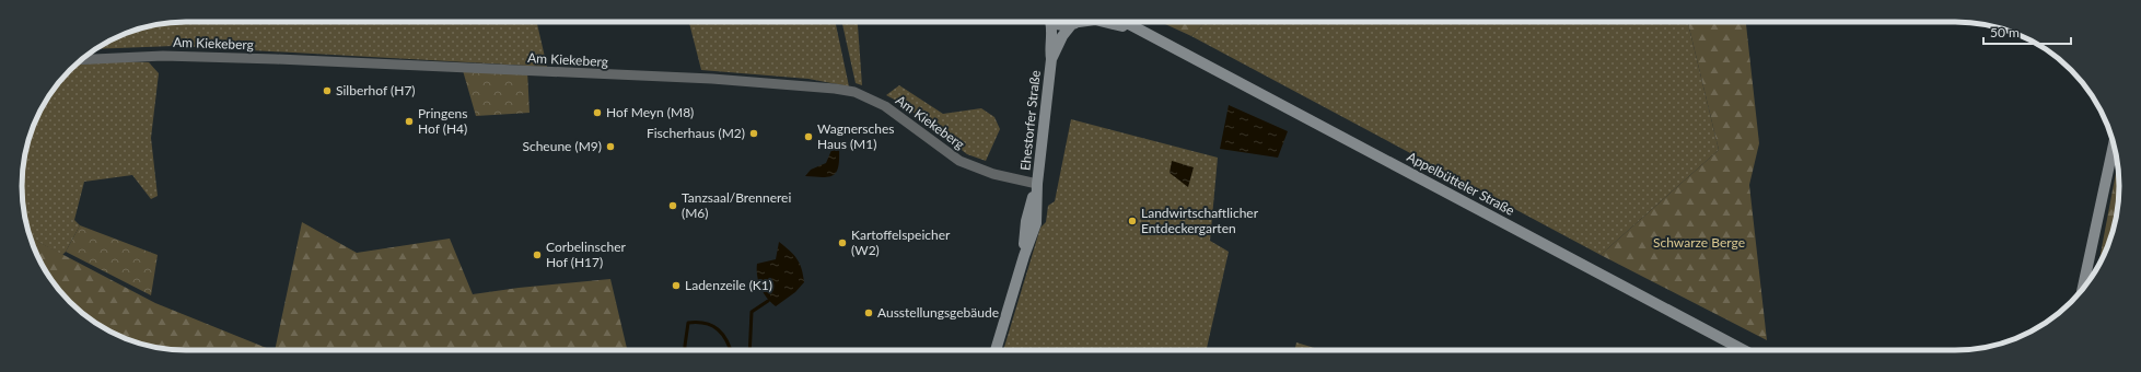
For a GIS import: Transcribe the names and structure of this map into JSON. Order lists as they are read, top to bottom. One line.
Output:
{"streets":{"main road":["Ehestorfer Straße","Appelbütteler Straße"],"street":["Am Kiekeberg"]},"crossings":[["Am Kiekeberg","Ehestorfer Straße"]],"parks":["Schwarze Berge"],"places":["Silberhof (H7)","Hof Meyn (M8)","Pringens Hof (H4)","Fischerhaus (M2)","Wagnersches Haus (M1)","Scheune (M9)","Tanzsaal/Brennerei (M6)","Landwirtschaftlicher Entdeckergarten","Kartoffelspeicher (W2)","Corbelinscher Hof (H17)","Ladenzeile (K1)","Ausstellungsgebäude"],"scale_bar":"50 m"}
